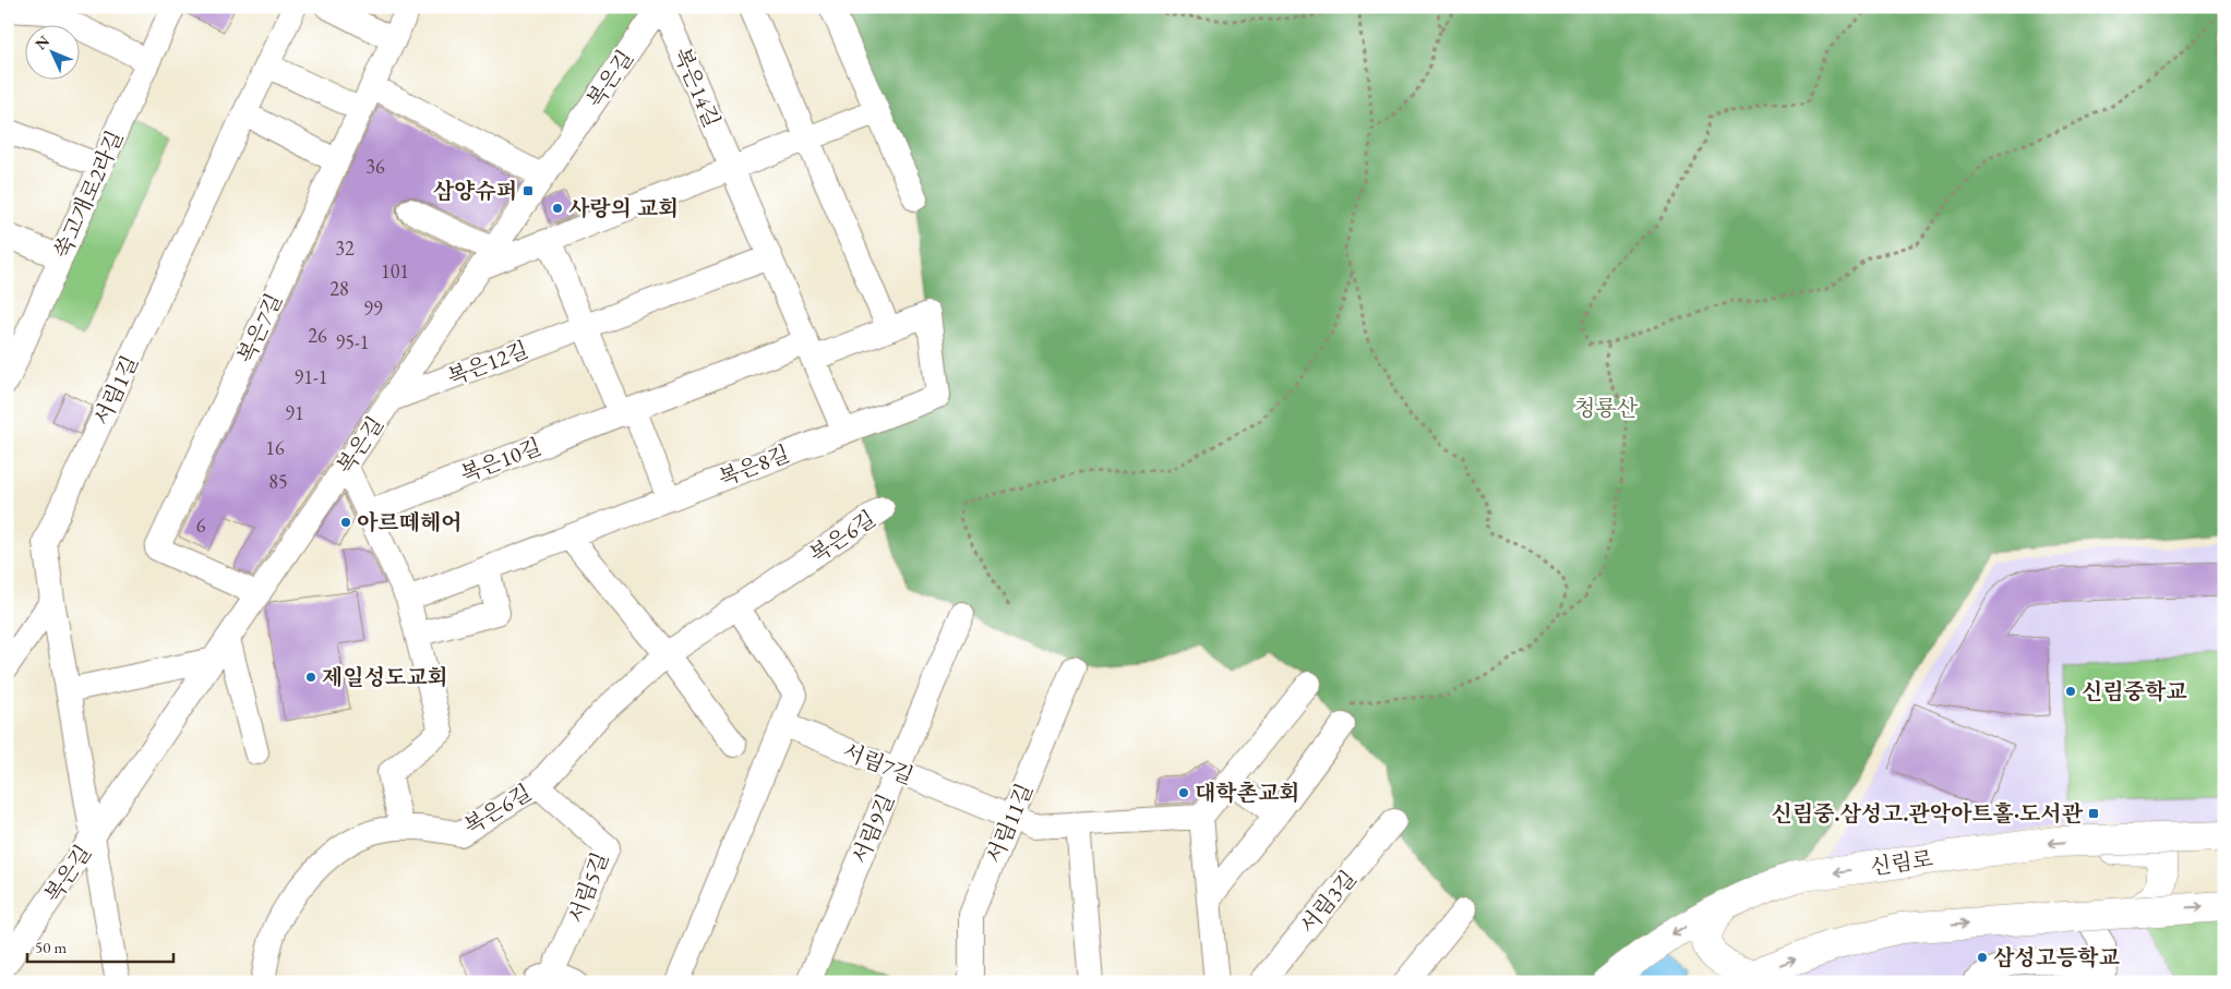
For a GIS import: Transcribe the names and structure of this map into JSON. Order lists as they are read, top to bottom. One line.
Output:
{"streets":{"main road":["신림로"],"street":["복은길","복은14길","쑥고개로2라길","복은7길","복은12길","서림1길","복은10길","복은8길","복은6길","서림7길","서림11길","서림9길","서림5길","서림3길"]},"crossings":[["복은길","복은14길"],["복은길","복은7길"],["복은길","복은12길"],["복은길","서림1길"],["복은10길","복은8길"],["복은6길","서림5길"],["서림7길","서림11길"],["서림7길","서림9길"]],"parks":["청룡산"],"places":{"transit":["삼양슈퍼","신림중.삼성고.관악아트홀·도서관"],"other":["사랑의 교회","아르떼헤어","제일성도교회","신림중학교","대학촌교회","삼성고등학교"]},"house_numbers":["36","32","101","28","99","26","95-1","91-1","91","16","85","6"],"scale_bar":"50 m","north":"top left"}
